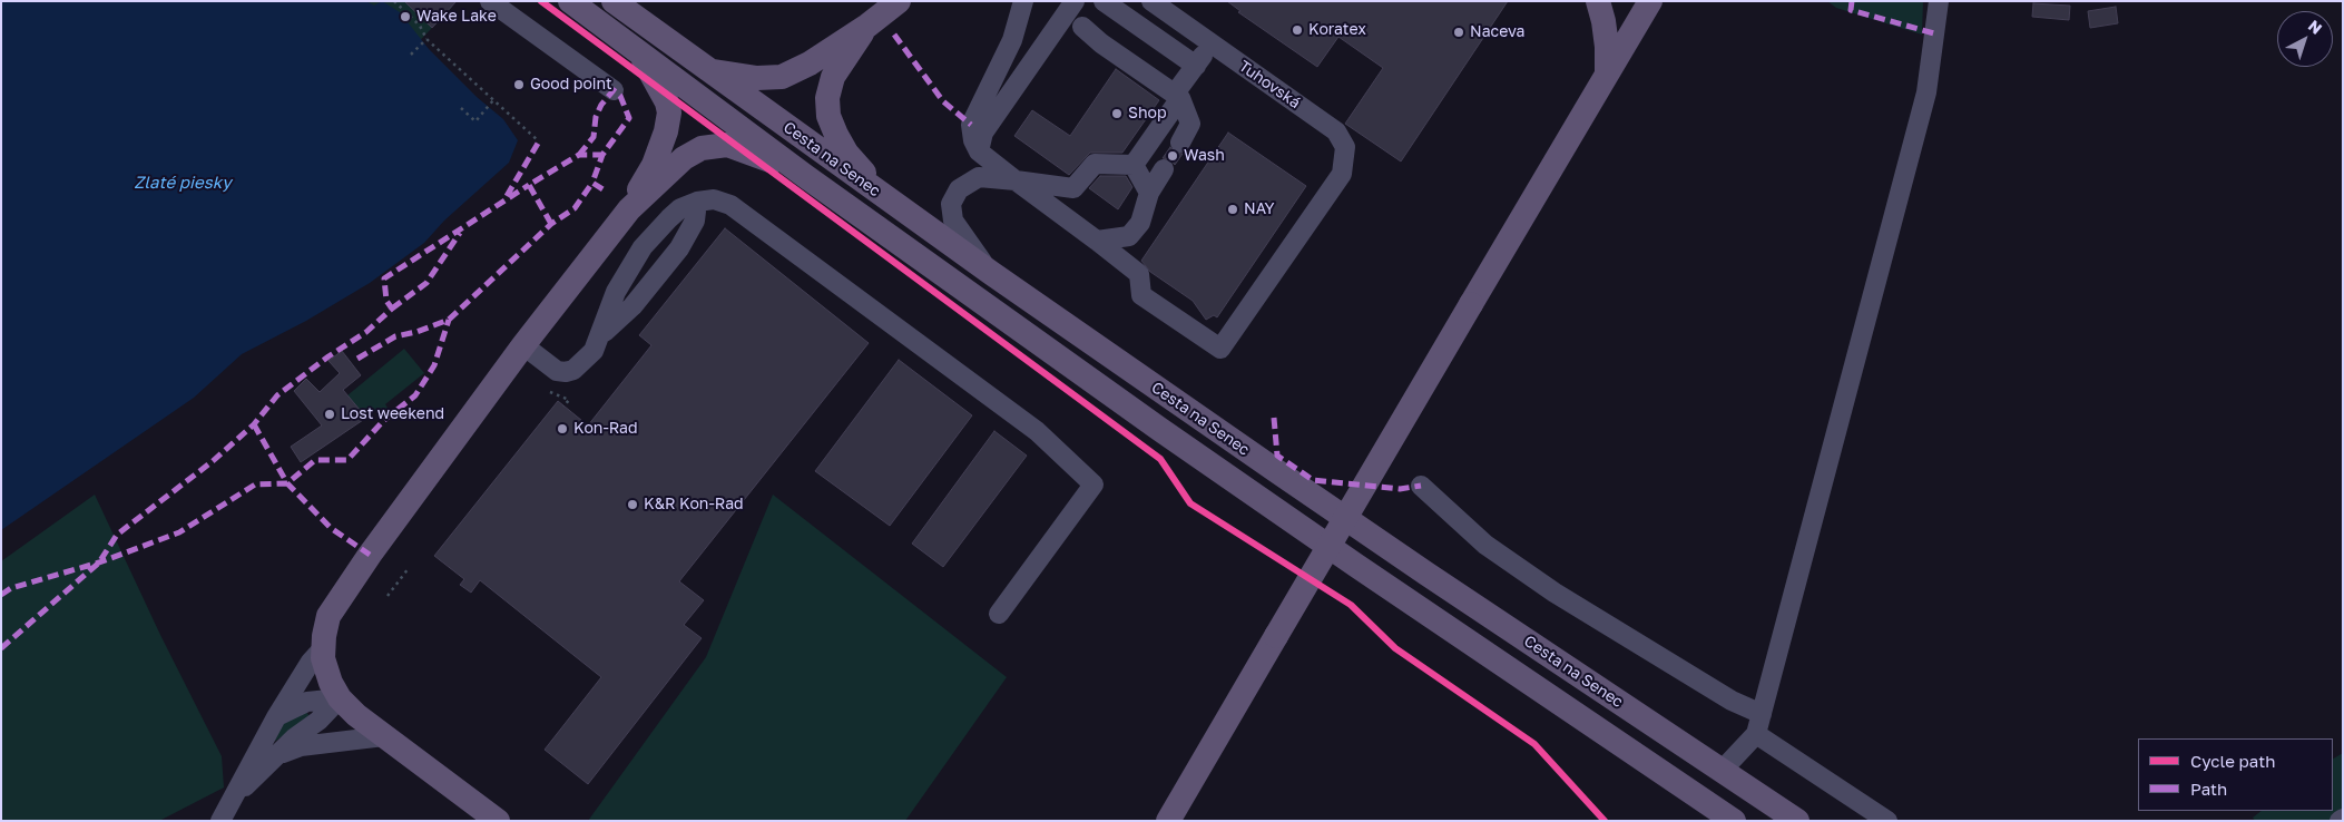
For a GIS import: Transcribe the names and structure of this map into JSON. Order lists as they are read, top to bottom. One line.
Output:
{"streets":{"main road":["Cesta na Senec"],"lane":["Tuhovská"]},"water":["Zlaté piesky"],"places":["Wake Lake","Koratex","Naceva","Good point","Shop","Wash","NAY","Lost weekend","Kon-Rad","K&R Kon-Rad"],"legend":["Cycle path","Path"],"north":"top right"}
